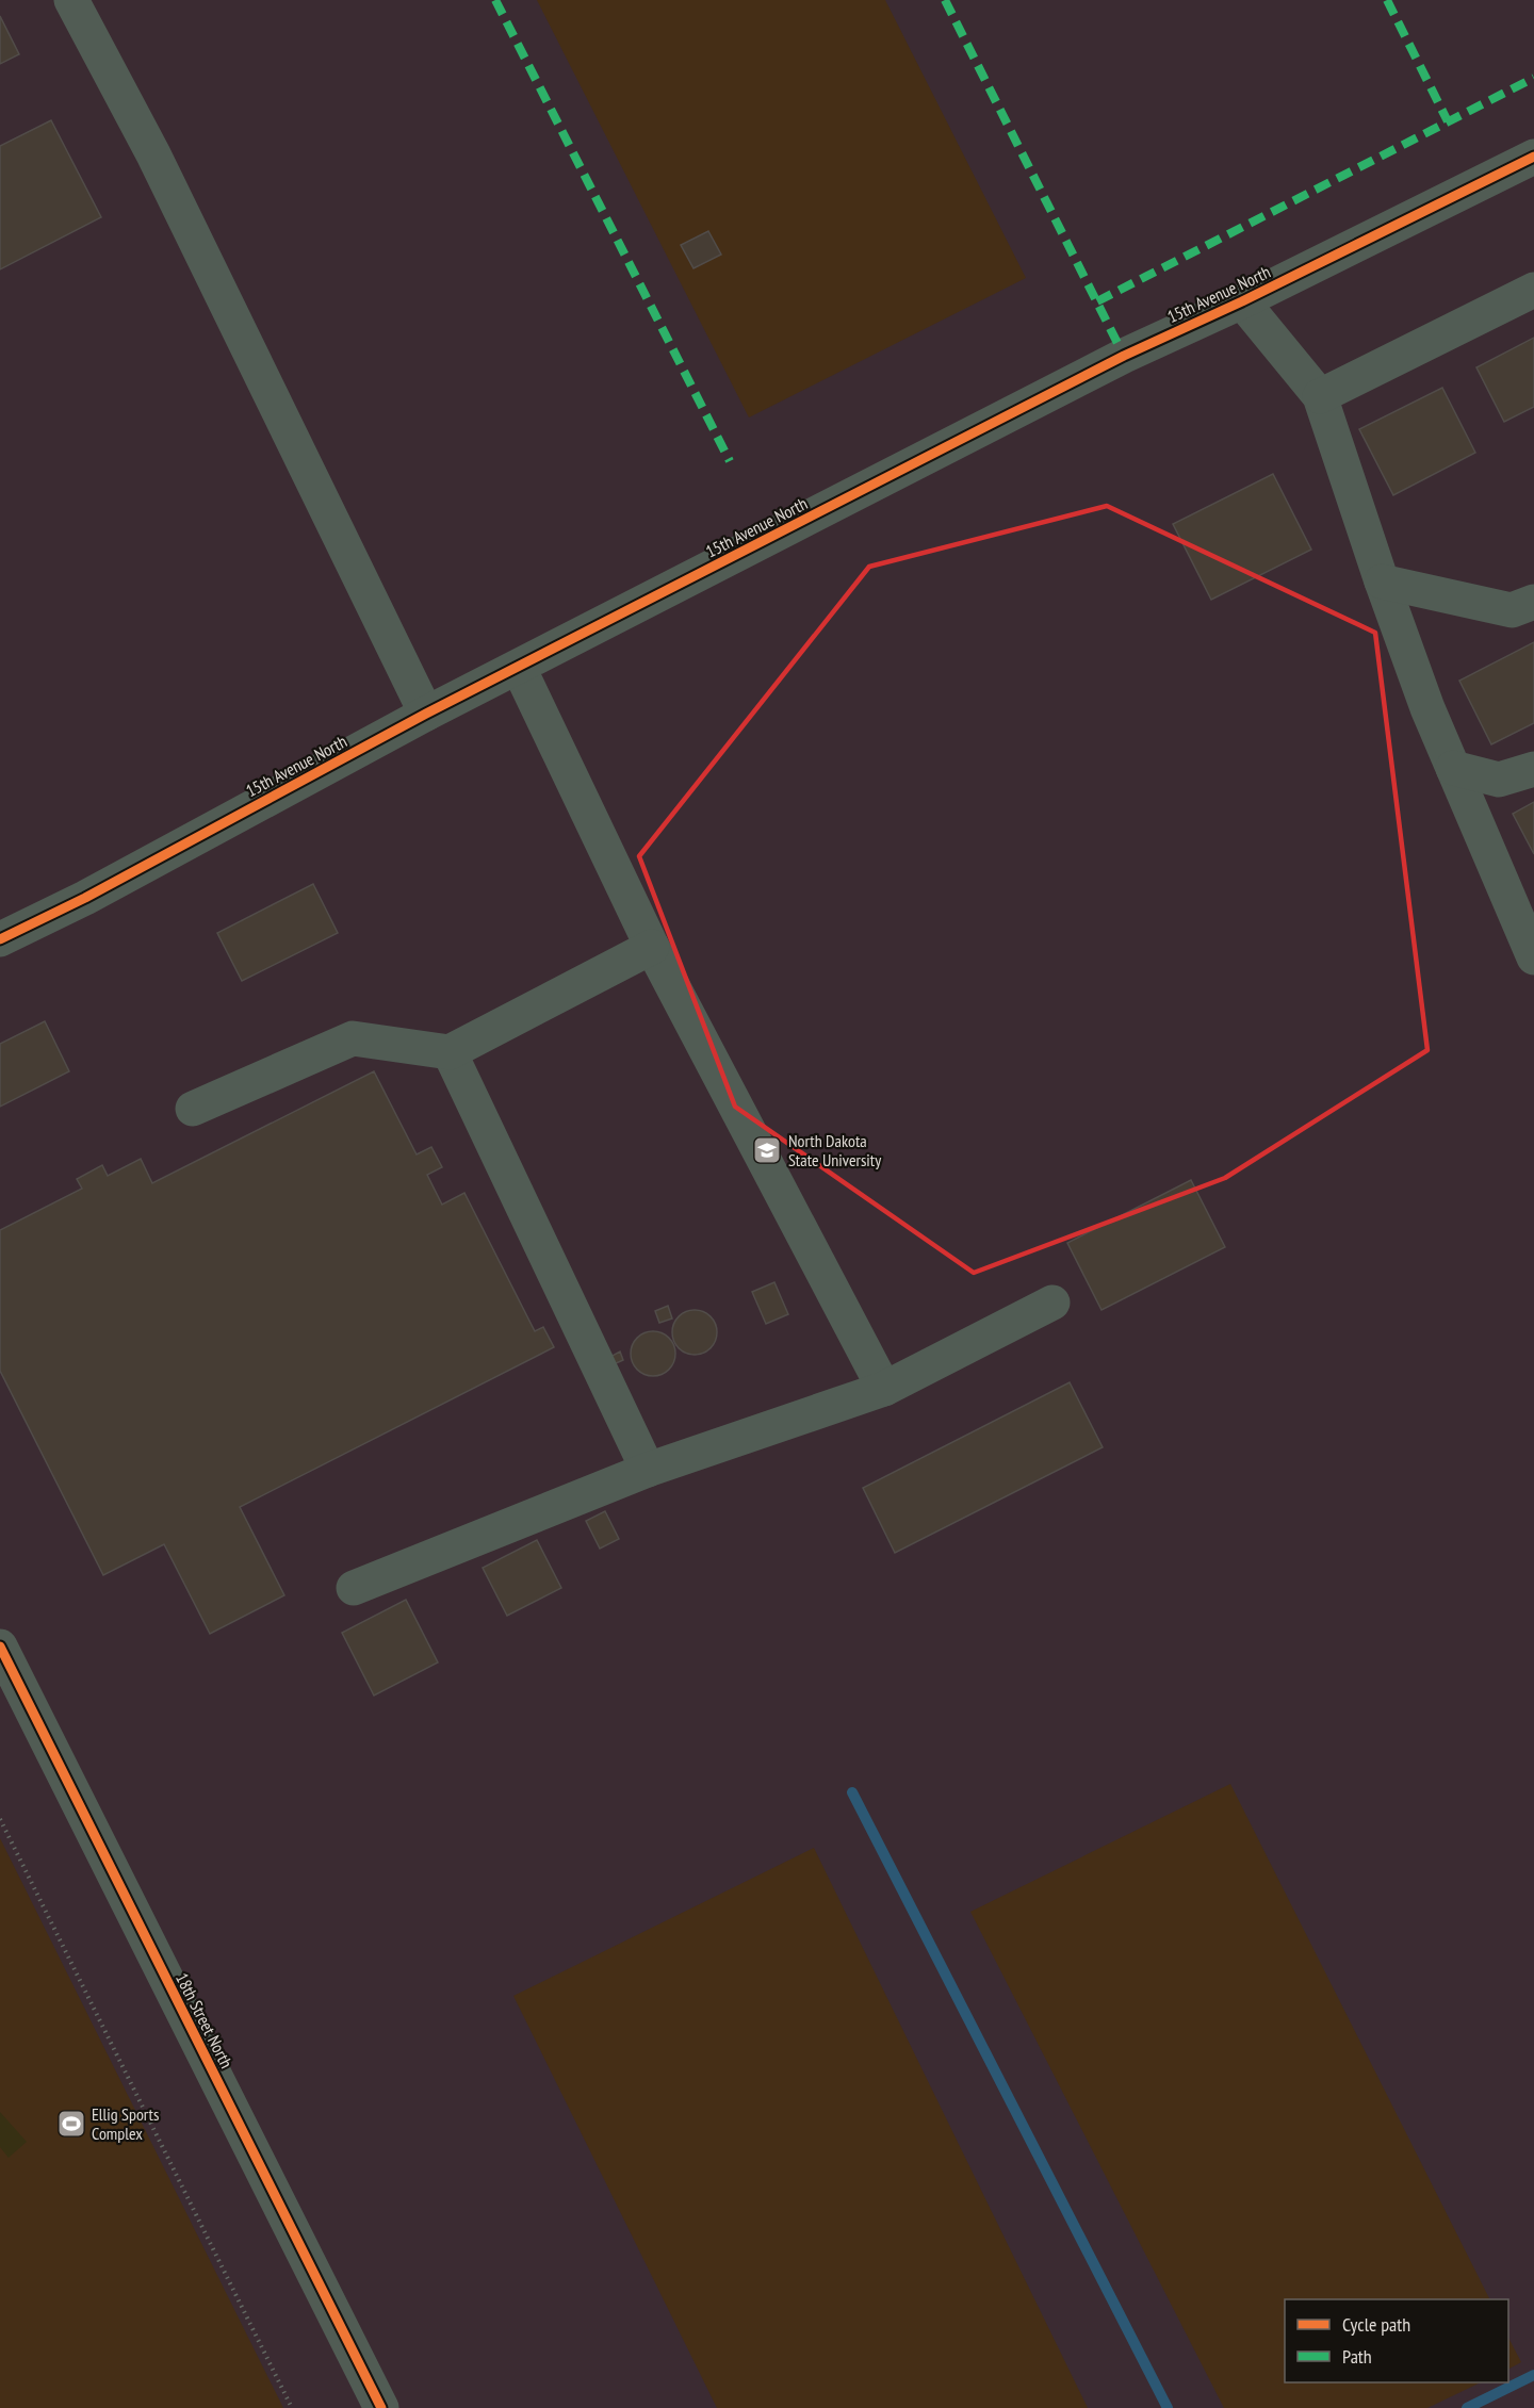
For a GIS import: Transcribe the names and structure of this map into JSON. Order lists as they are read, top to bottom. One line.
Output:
{"streets":{"street":["15th Avenue North","18th Street North"]},"places":{"school or university":["North Dakota State University"],"sports":["Ellig Sports Complex"]},"legend":["Cycle path","Path"]}
